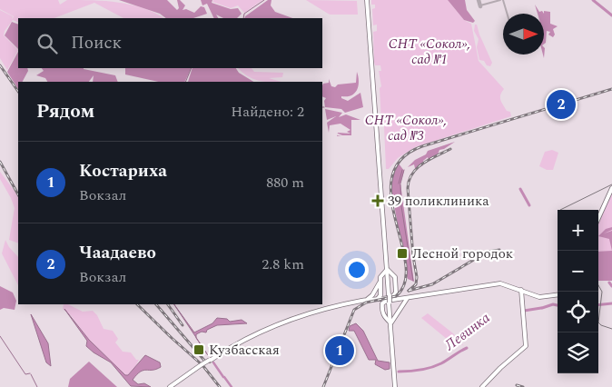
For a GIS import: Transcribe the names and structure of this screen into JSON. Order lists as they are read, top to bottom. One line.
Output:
{"water":["Левинка"],"parks":["СНТ «Сокол», сад №1","СНТ «Сокол», сад №3"],"places":{"health":["39 поликлиника"],"transit":["Лесной городок","Кузбасская"]},"north":"right","page":{"search":"Поиск","heading":["Рядом","Найдено: 2"],"pins":["2","1"],"list":[{"mark":"1","name":"Костариха","note":"Вокзал","value":"880 m"},{"mark":"2","name":"Чаадаево","note":"Вокзал","value":"2.8 km"}],"map_buttons":["+","−"]}}
